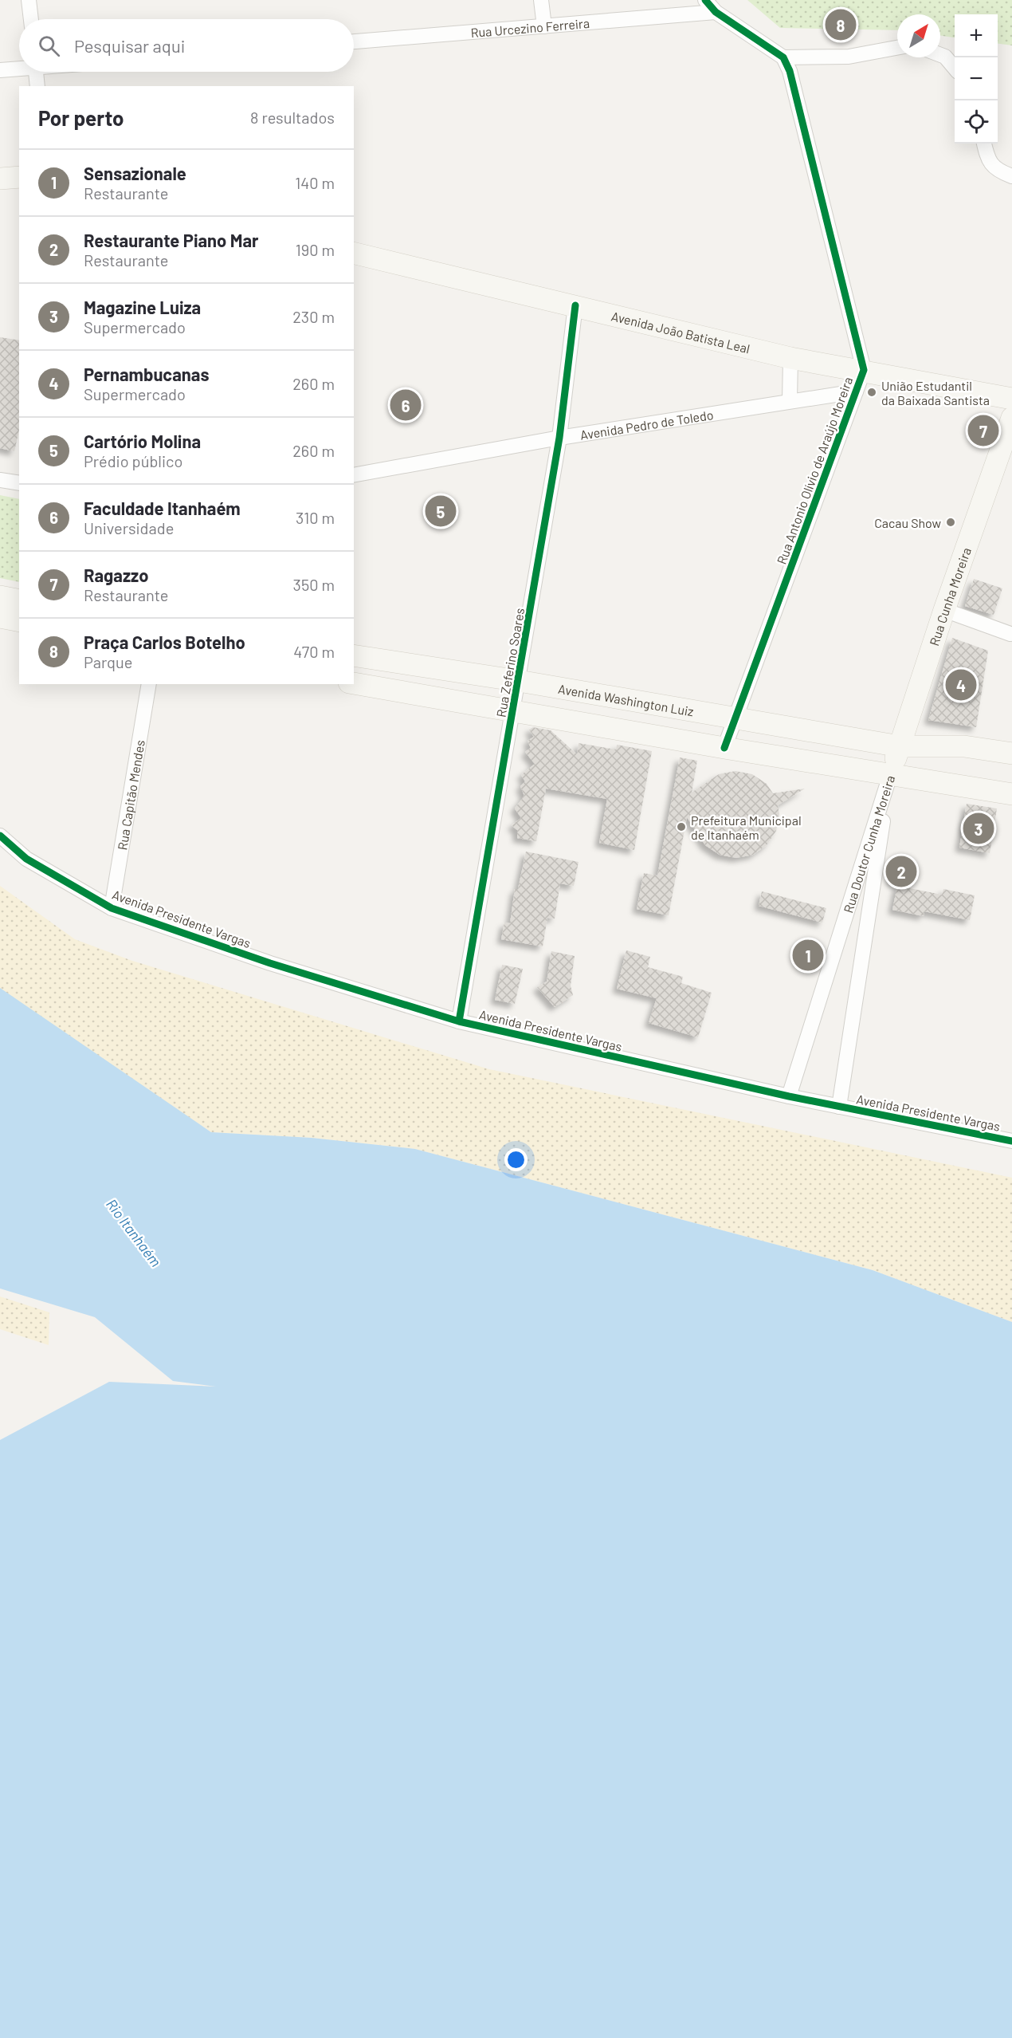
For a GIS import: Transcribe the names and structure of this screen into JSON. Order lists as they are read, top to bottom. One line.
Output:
{"streets":{"main road":["Avenida João Batista Leal","Rua Cunha Moreira","Avenida Washington Luiz"],"street":["Rua Urcezino Ferreira","Avenida Pedro de Toledo","Rua Antonio Olívio de Araújo Moreira","Rua Zeferino Soares","Rua Capitão Mendes","Rua Doutor Cunha Moreira","Avenida Presidente Vargas"]},"crossings":[["Avenida João Batista Leal","Rua Antonio Olívio de Araújo Moreira"],["Avenida João Batista Leal","Rua Zeferino Soares"],["Avenida Pedro de Toledo","Rua Antonio Olívio de Araújo Moreira"],["Avenida Pedro de Toledo","Rua Zeferino Soares"],["Rua Antonio Olívio de Araújo Moreira","Avenida Washington Luiz"],["Rua Cunha Moreira","Avenida Washington Luiz"],["Rua Cunha Moreira","Rua Doutor Cunha Moreira"],["Rua Zeferino Soares","Avenida Washington Luiz"],["Rua Zeferino Soares","Avenida Presidente Vargas"],["Rua Capitão Mendes","Avenida Presidente Vargas"],["Rua Doutor Cunha Moreira","Avenida Presidente Vargas"]],"water":["Rio Itanhaém"],"places":["União Estudantil da Baixada Santista","Cacau Show","Prefeitura Municipal de Itanhaém"],"north":"top right","page":{"pins":["8","6","7","5","4","3","2","1"],"map_buttons":["+","−"],"search":"Pesquisar aqui","heading":["Por perto","8 resultados"],"list":[{"mark":"1","name":"Sensazionale","note":"Restaurante","value":"140 m"},{"mark":"2","name":"Restaurante Piano Mar","note":"Restaurante","value":"190 m"},{"mark":"3","name":"Magazine Luiza","note":"Supermercado","value":"230 m"},{"mark":"4","name":"Pernambucanas","note":"Supermercado","value":"260 m"},{"mark":"5","name":"Cartório Molina","note":"Prédio público","value":"260 m"},{"mark":"6","name":"Faculdade Itanhaém","note":"Universidade","value":"310 m"},{"mark":"7","name":"Ragazzo","note":"Restaurante","value":"350 m"},{"mark":"8","name":"Praça Carlos Botelho","note":"Parque","value":"470 m"}]}}
